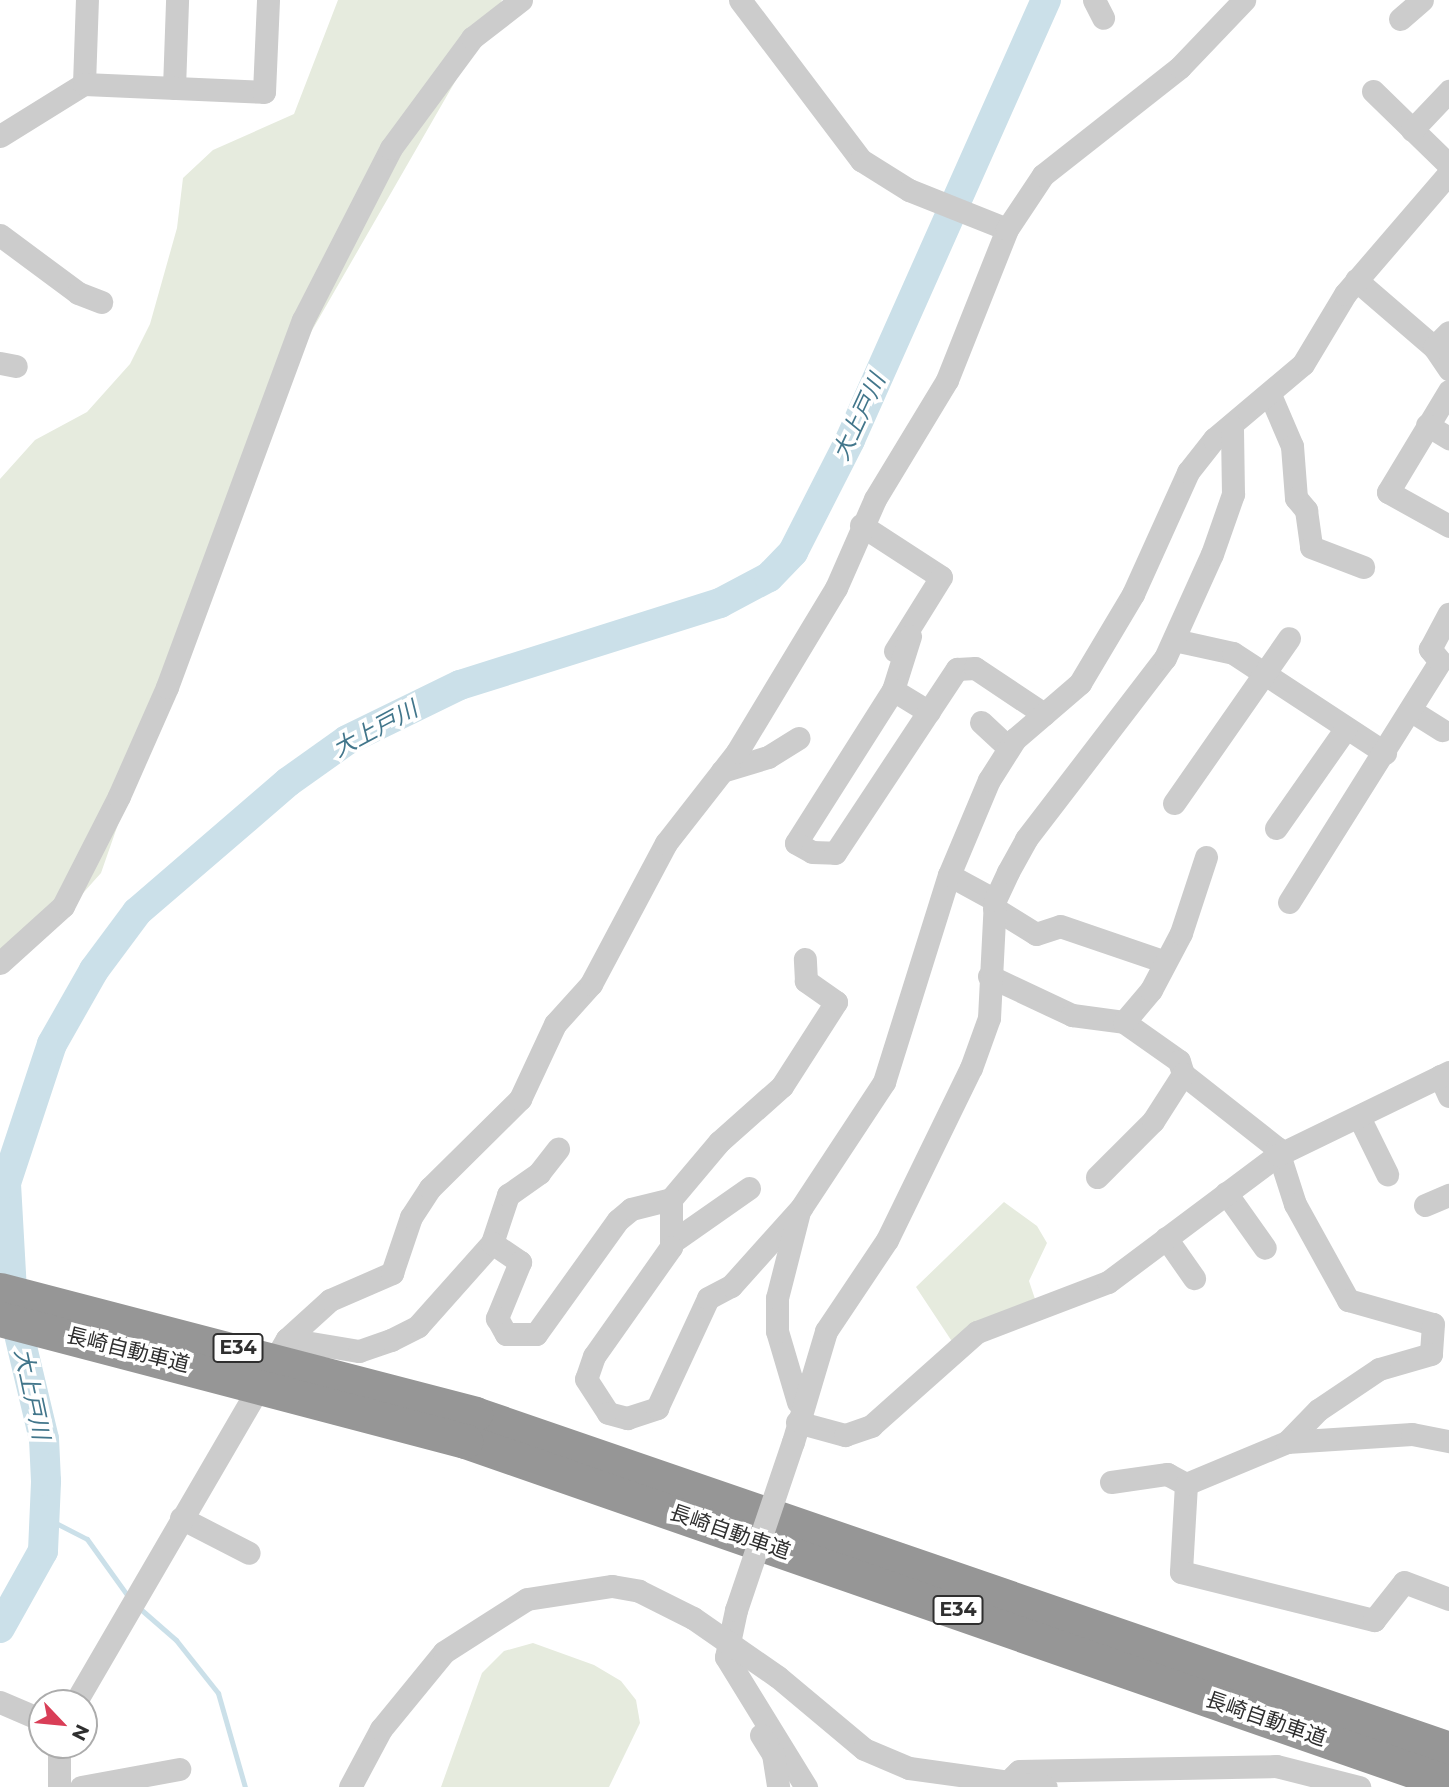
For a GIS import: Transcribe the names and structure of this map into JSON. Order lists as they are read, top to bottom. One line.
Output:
{"streets":{"highway":["E34","長崎自動車道"]},"water":["大上戸川"],"north":"bottom right"}
